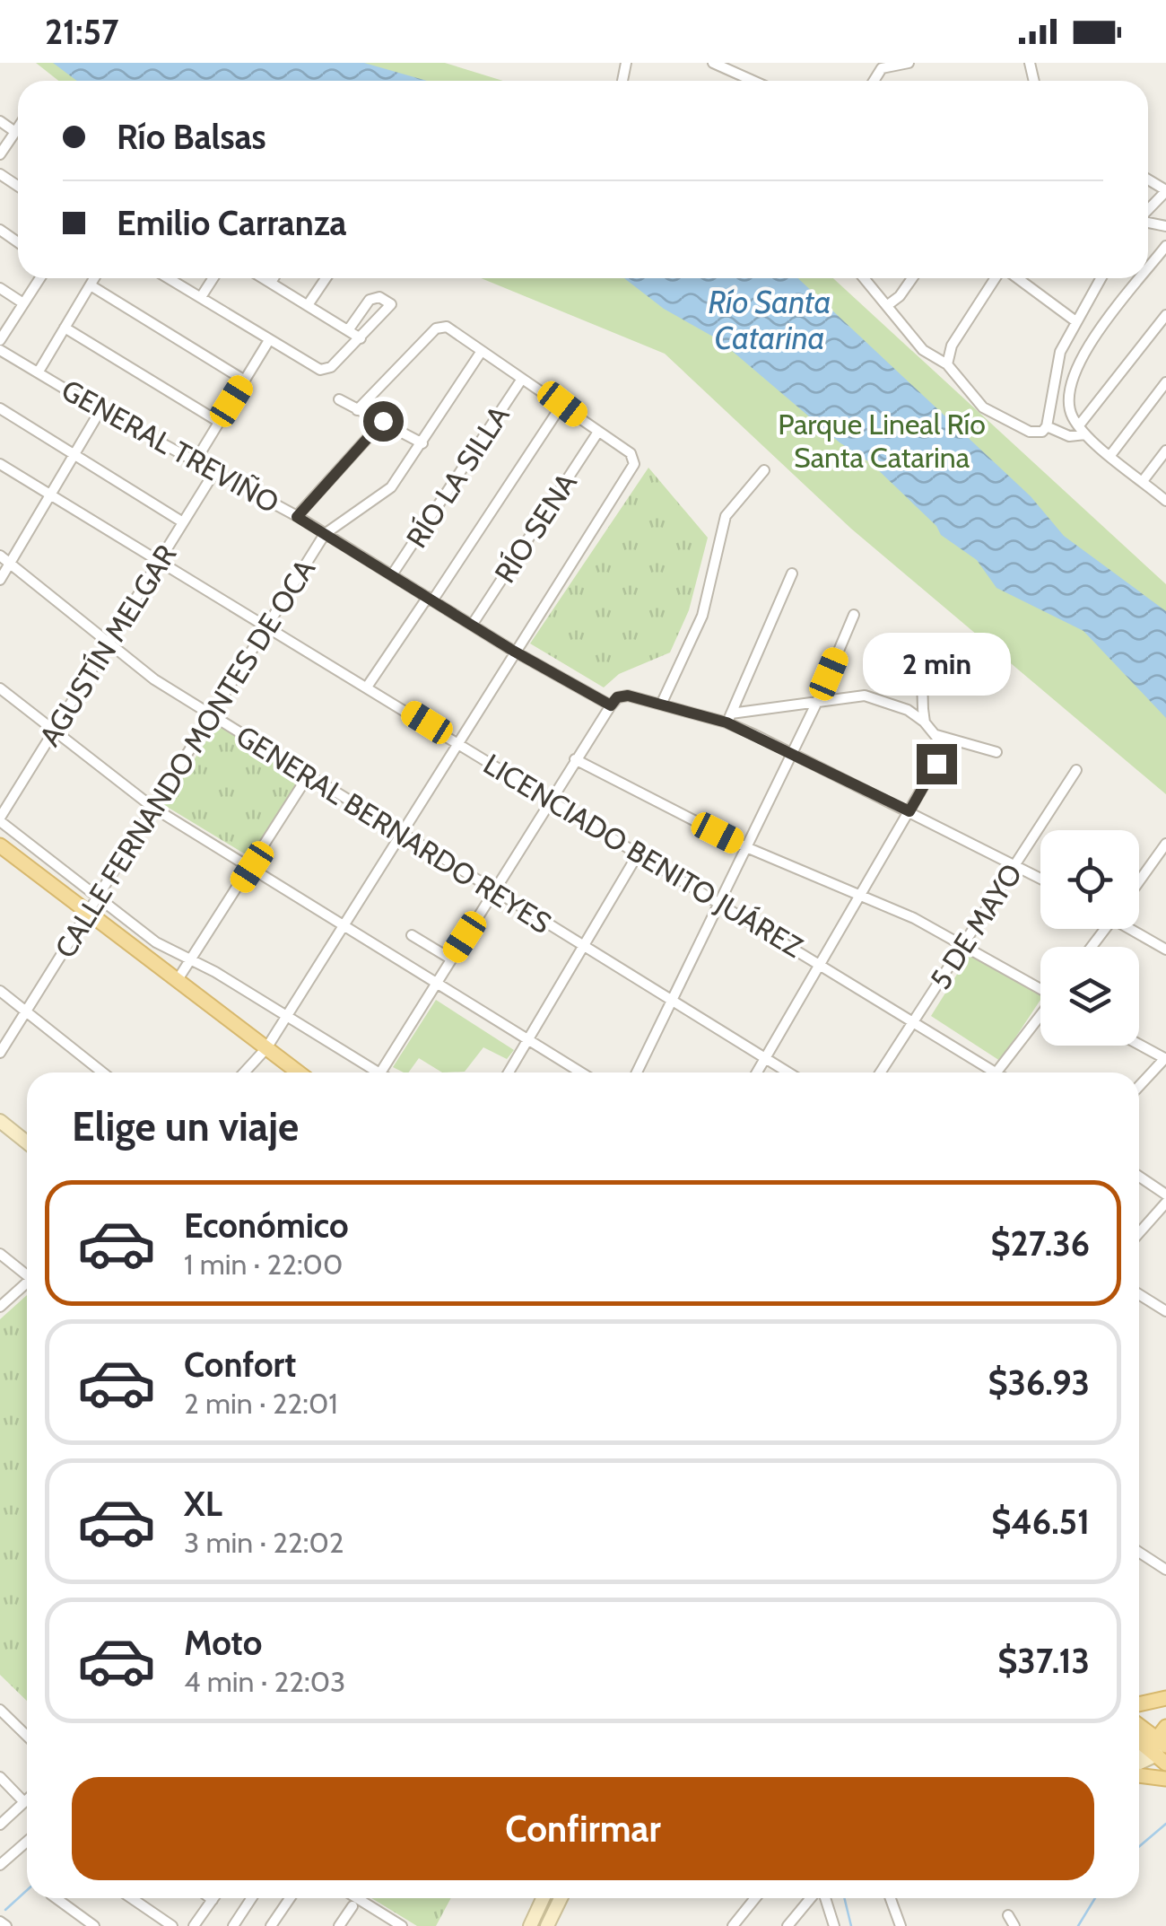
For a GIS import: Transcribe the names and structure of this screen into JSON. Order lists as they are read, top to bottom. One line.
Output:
{"streets":{"street":["GENERAL TREVIÑO","RÍO LA SILLA","RÍO SENA","AGUSTÍN MELGAR","CALLE FERNANDO MONTES DE OCA","GENERAL BERNARDO REYES","LICENCIADO BENITO JUÁREZ","5 DE MAYO"]},"crossings":[["GENERAL TREVIÑO","RÍO LA SILLA"],["GENERAL TREVIÑO","RÍO SENA"],["GENERAL TREVIÑO","AGUSTÍN MELGAR"],["GENERAL TREVIÑO","CALLE FERNANDO MONTES DE OCA"],["AGUSTÍN MELGAR","GENERAL BERNARDO REYES"],["AGUSTÍN MELGAR","LICENCIADO BENITO JUÁREZ"],["CALLE FERNANDO MONTES DE OCA","GENERAL BERNARDO REYES"],["CALLE FERNANDO MONTES DE OCA","LICENCIADO BENITO JUÁREZ"],["LICENCIADO BENITO JUÁREZ","5 DE MAYO"]],"water":["Río Santa Catarina"],"parks":["Parque Lineal Río Santa Catarina"],"page":{"status":"21:57","banner":["Río Balsas","Emilio Carranza"],"bubble":"2 min","heading":"Elige un viaje","list":[{"name":"Económico","note":"1 min · 22:00","value":"$27.36"},{"name":"Confort","note":"2 min · 22:01","value":"$36.93"},{"name":"XL","note":"3 min · 22:02","value":"$46.51"},{"name":"Moto","note":"4 min · 22:03","value":"$37.13"}],"buttons":"Confirmar"}}
